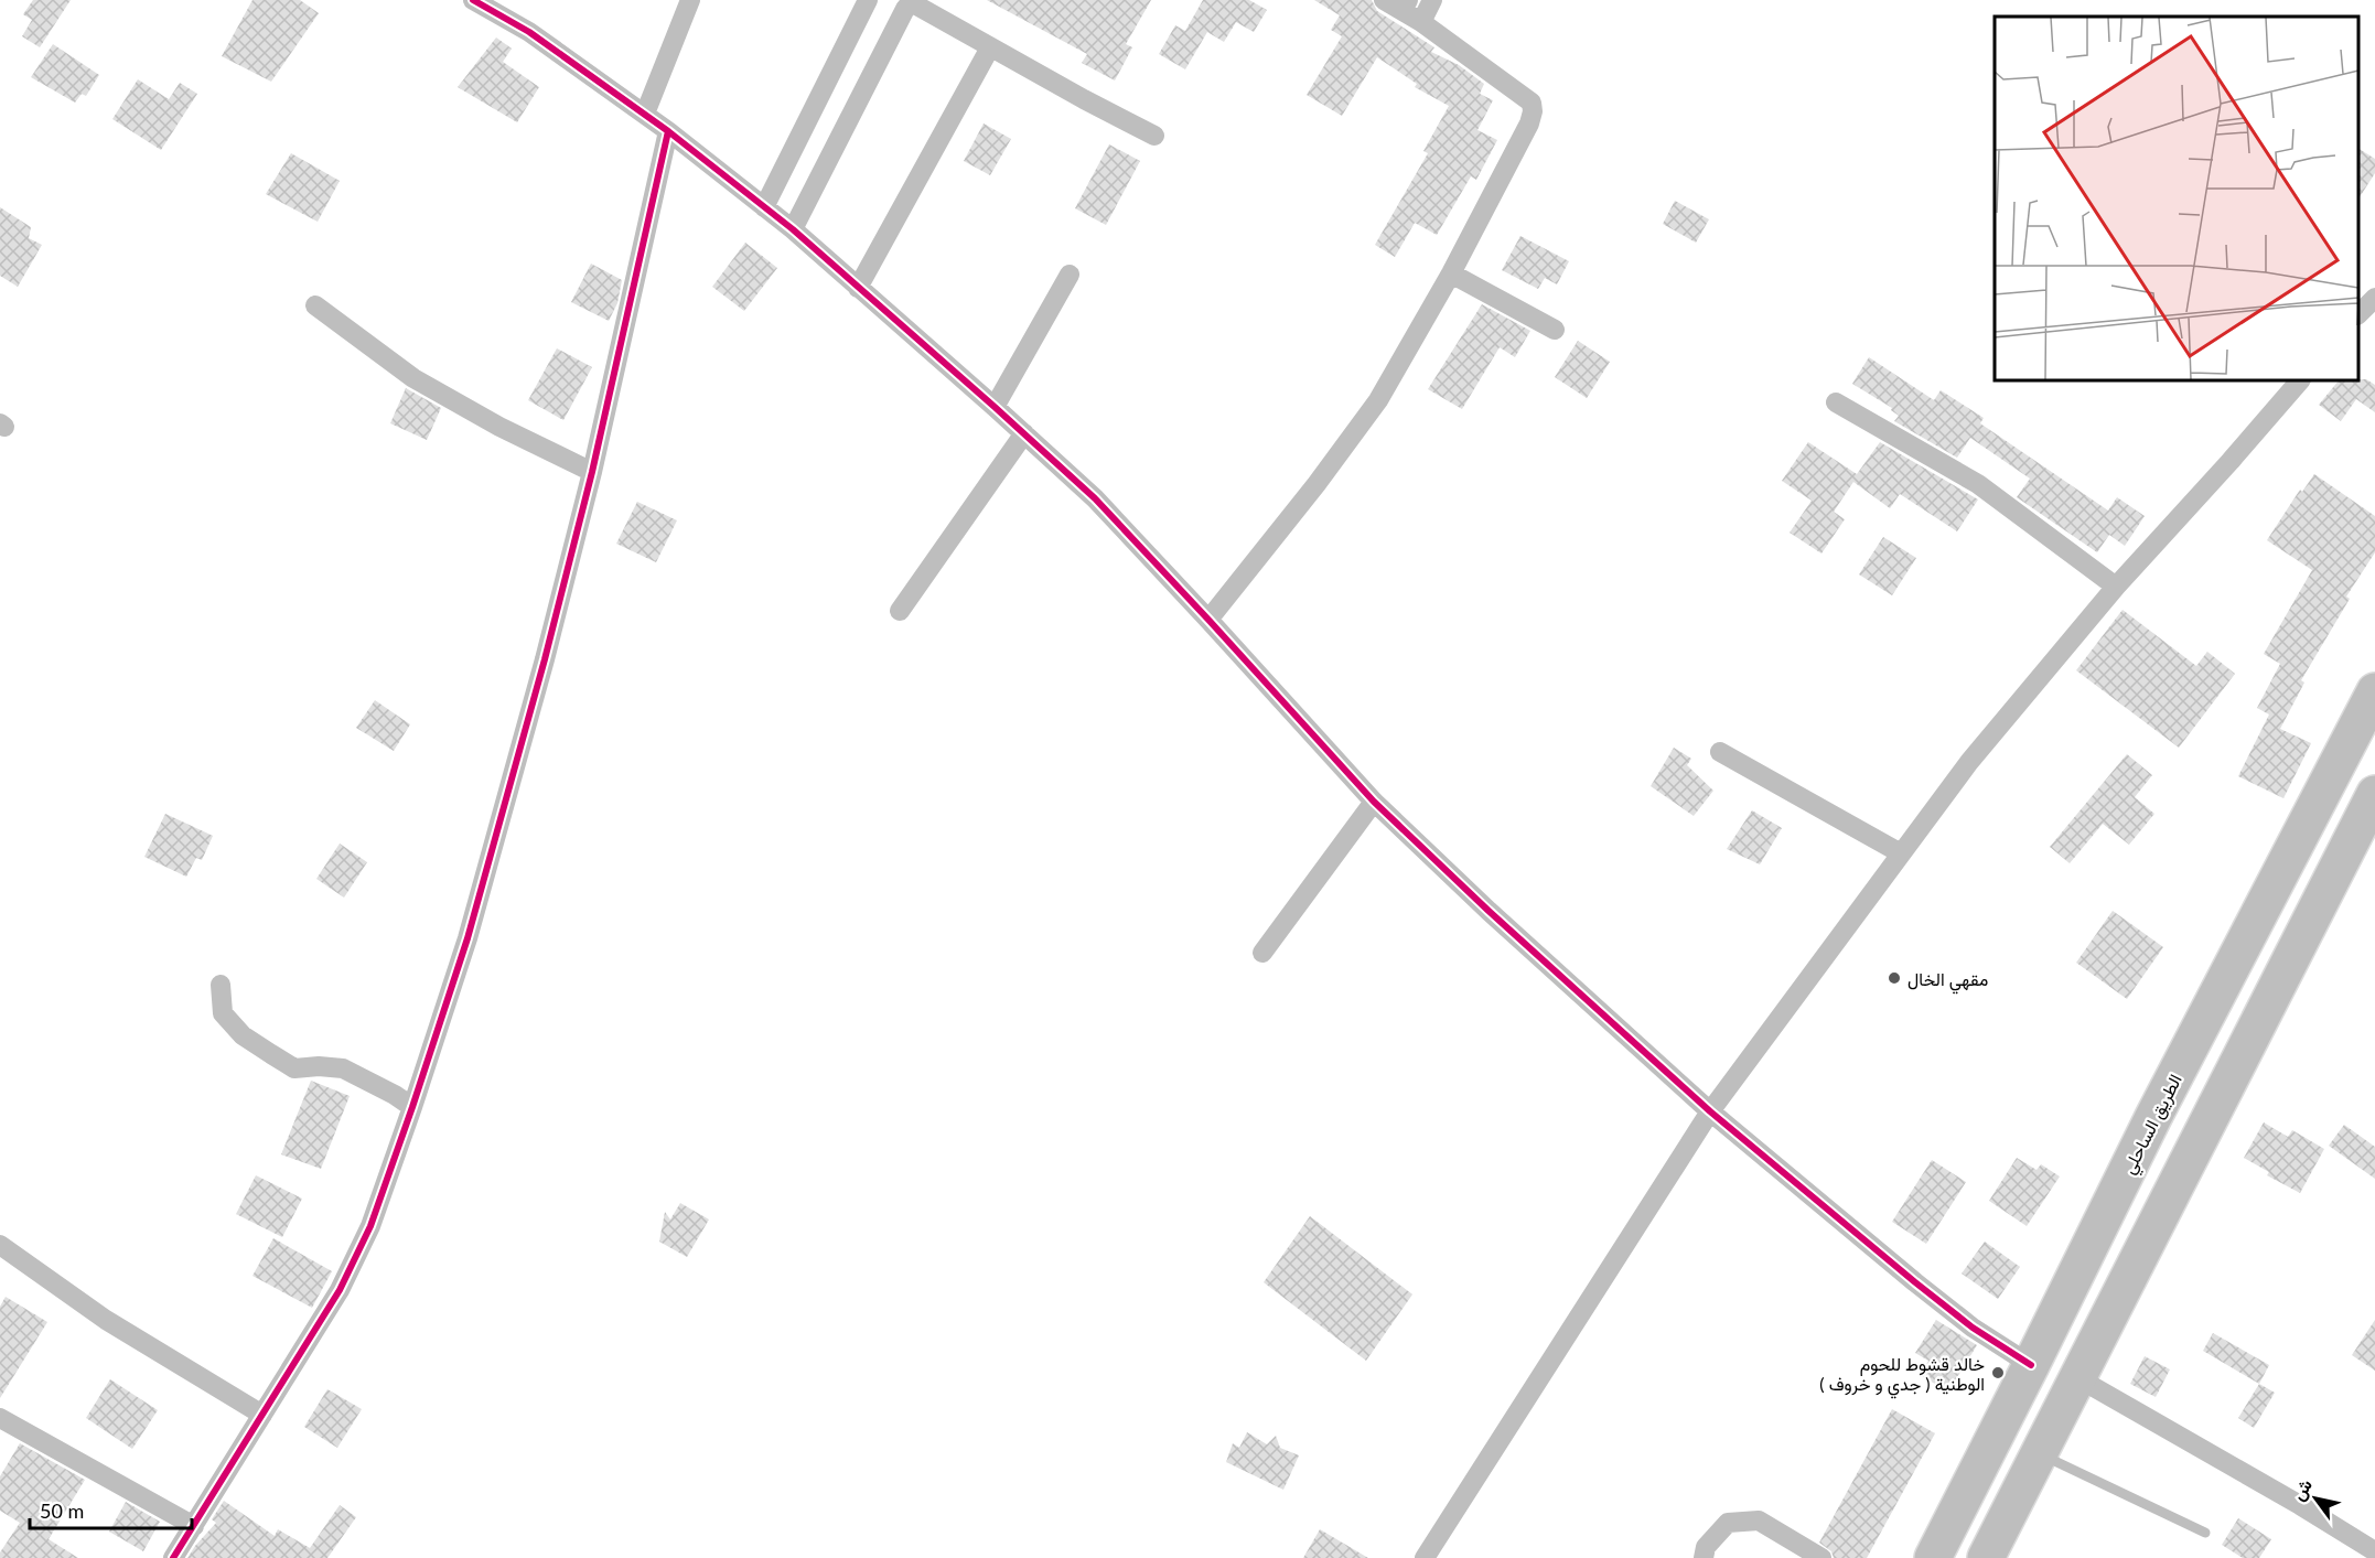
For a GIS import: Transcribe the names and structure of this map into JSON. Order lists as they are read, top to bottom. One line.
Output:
{"streets":{"highway":["الطريق الساحلي"]},"places":["مقهي الخال","خالد قشوط للحوم الوطنية ( جدي و خروف )"],"scale_bar":"50 m","north":"top left"}
